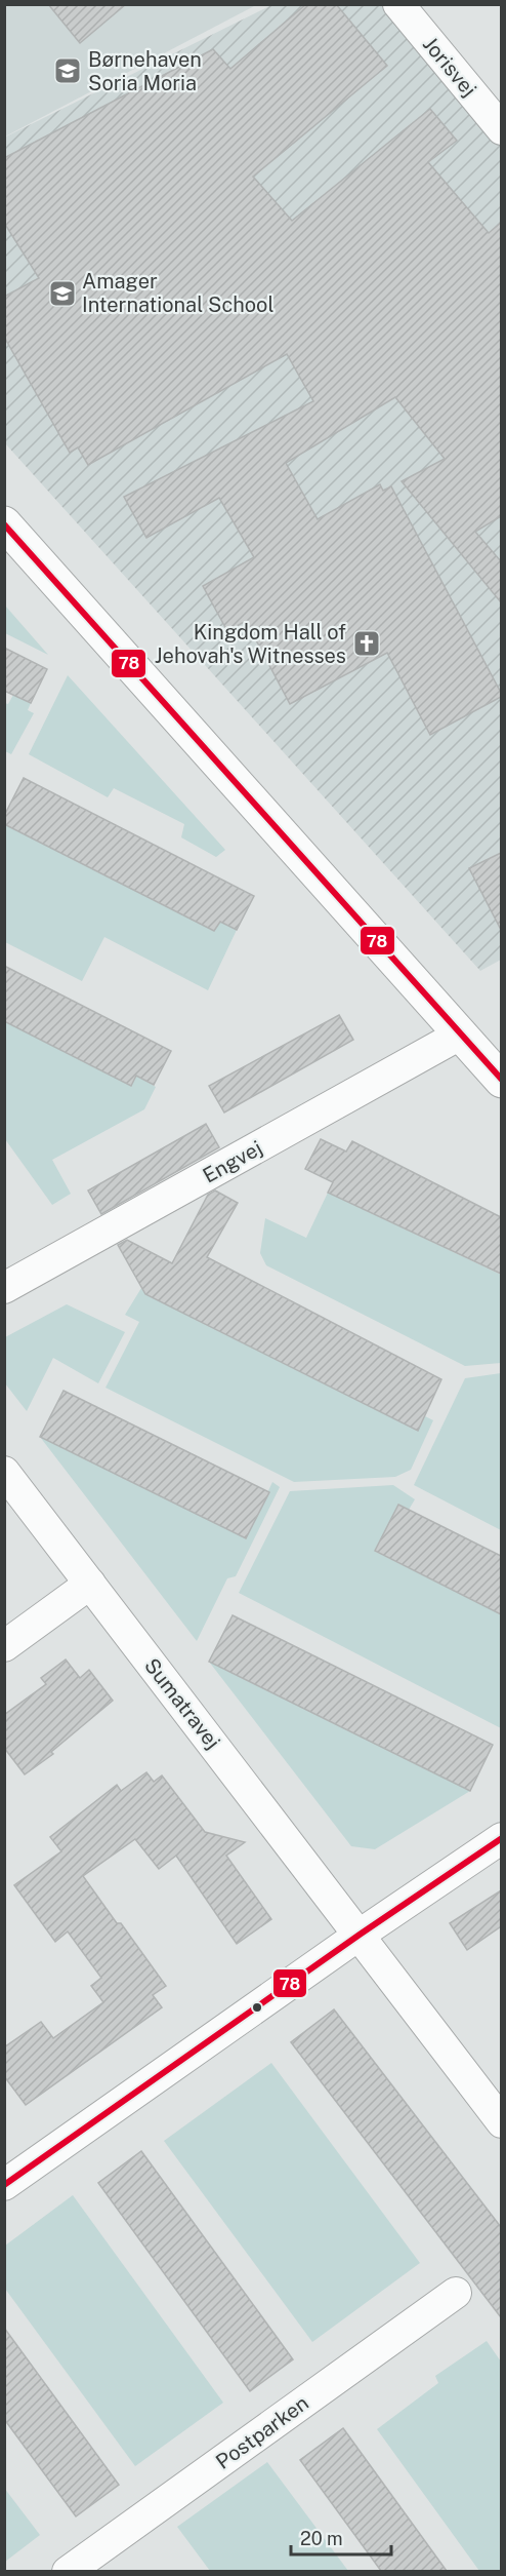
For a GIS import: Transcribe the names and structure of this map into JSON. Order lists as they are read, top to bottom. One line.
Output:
{"streets":{"street":["Jorisvej","Engvej","Sumatravej","Postparken"]},"places":{"school or university":["Børnehaven Soria Moria","Amager International School"],"church":["Kingdom Hall of Jehovah's Witnesses"]},"lines":["transit line 78"],"scale_bar":"20 m"}
